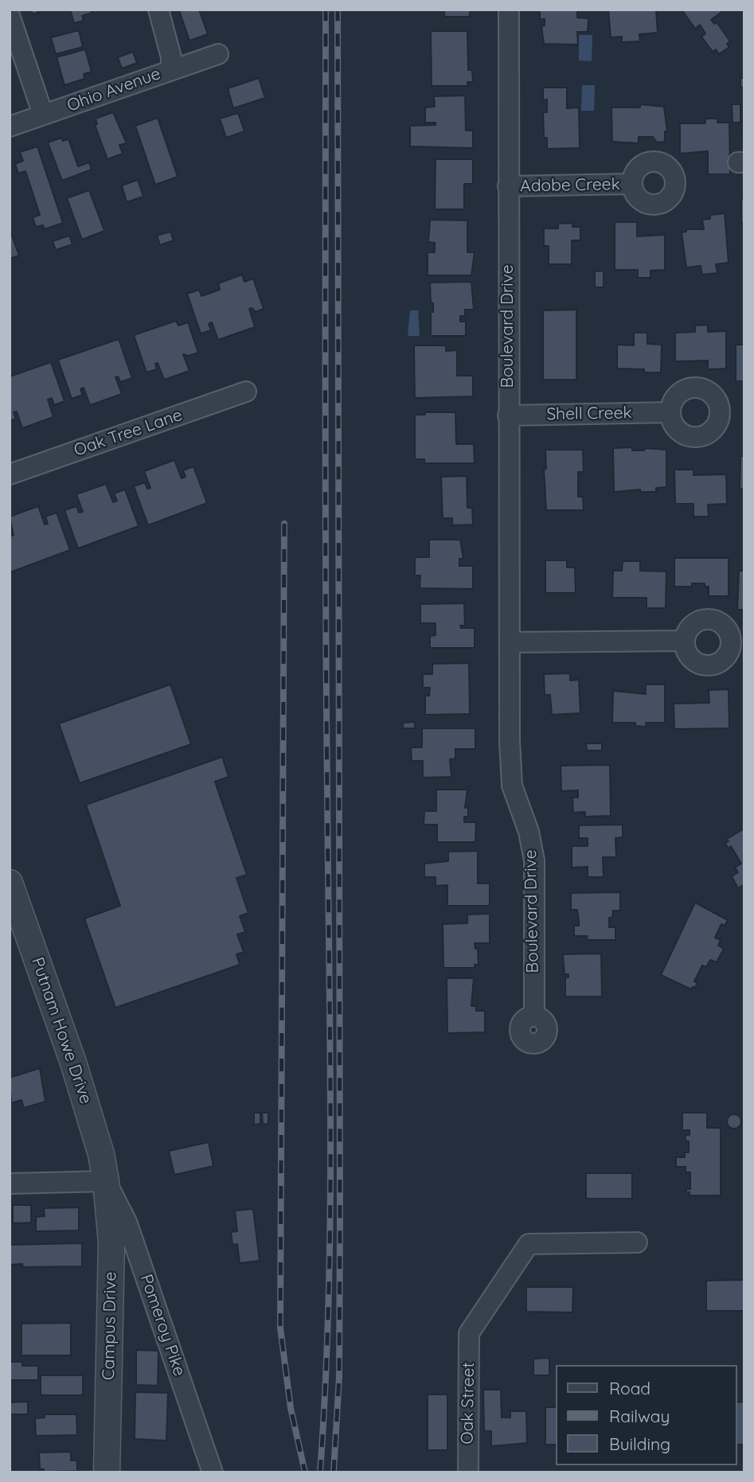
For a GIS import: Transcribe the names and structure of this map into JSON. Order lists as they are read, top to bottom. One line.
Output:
{"streets":{"street":["Ohio Avenue","Adobe Creek","Boulevard Drive","Shell Creek","Oak Tree Lane","Putnam Howe Drive","Pomeroy Pike","Campus Drive","Oak Street"]},"crossings":[["Adobe Creek","Boulevard Drive"],["Boulevard Drive","Shell Creek"],["Putnam Howe Drive","Pomeroy Pike"],["Putnam Howe Drive","Campus Drive"],["Pomeroy Pike","Campus Drive"]],"legend":["Road","Railway","Building"]}
